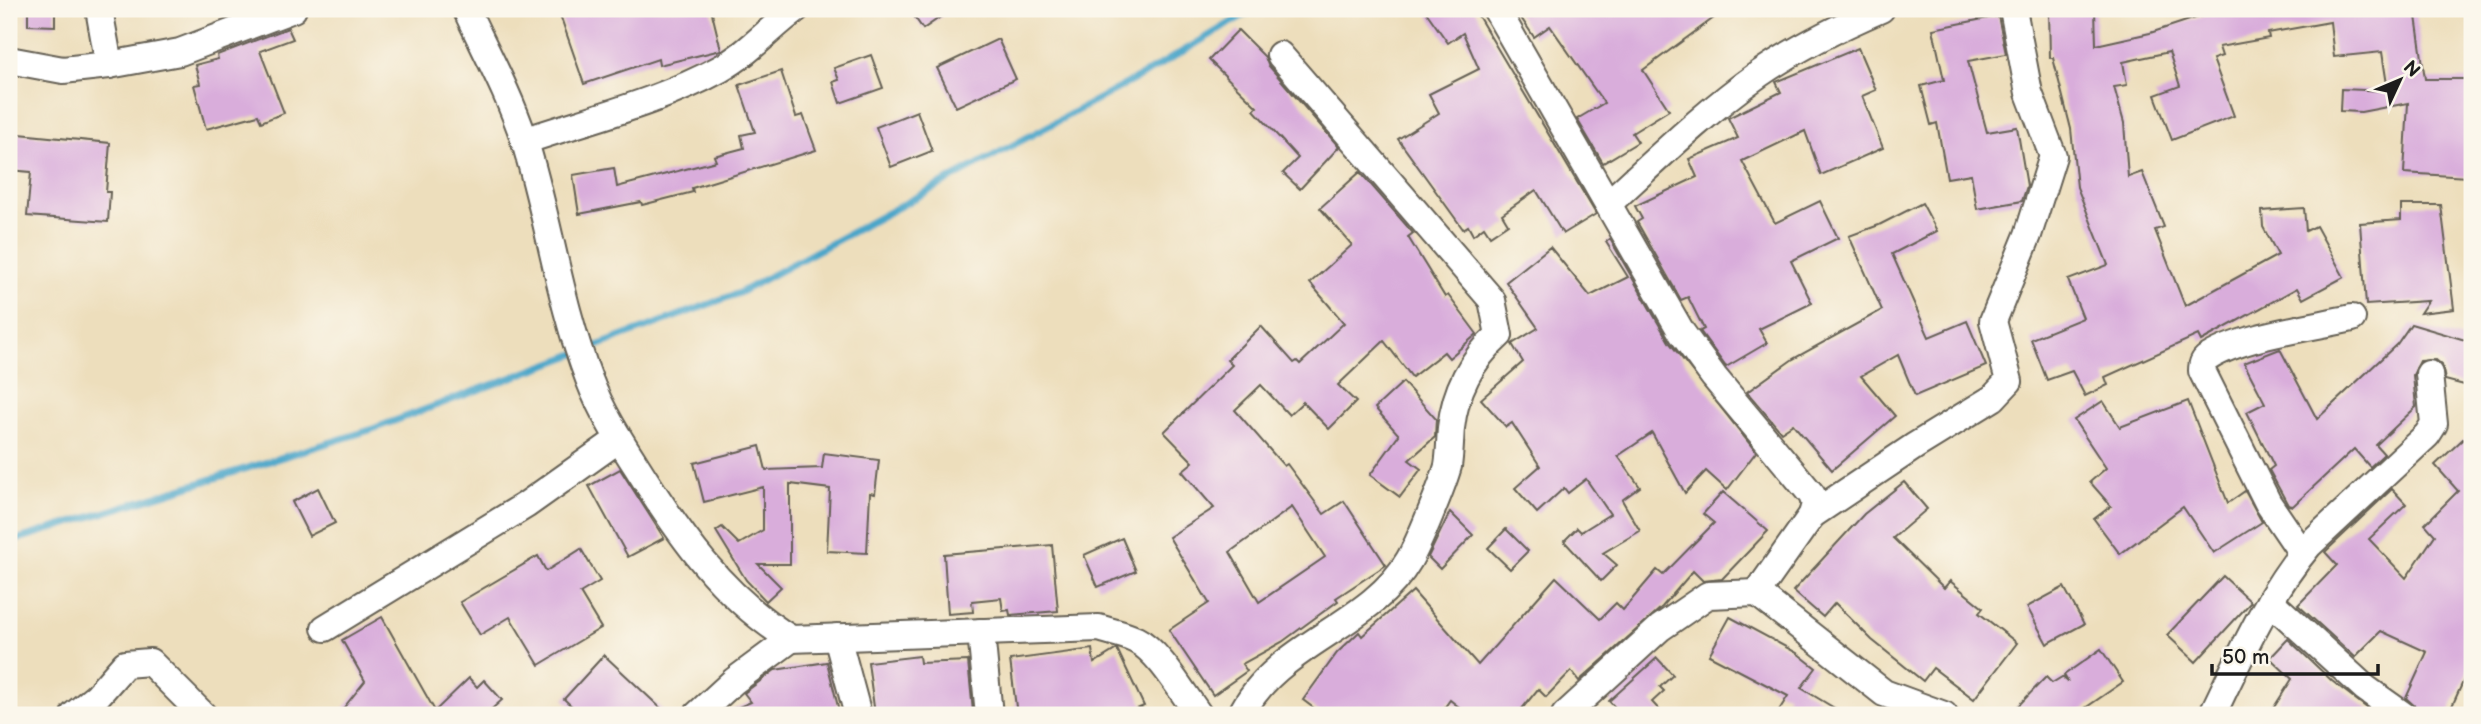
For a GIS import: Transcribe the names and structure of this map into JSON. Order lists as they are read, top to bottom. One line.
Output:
{"scale_bar":"50 m","north":"top right"}
